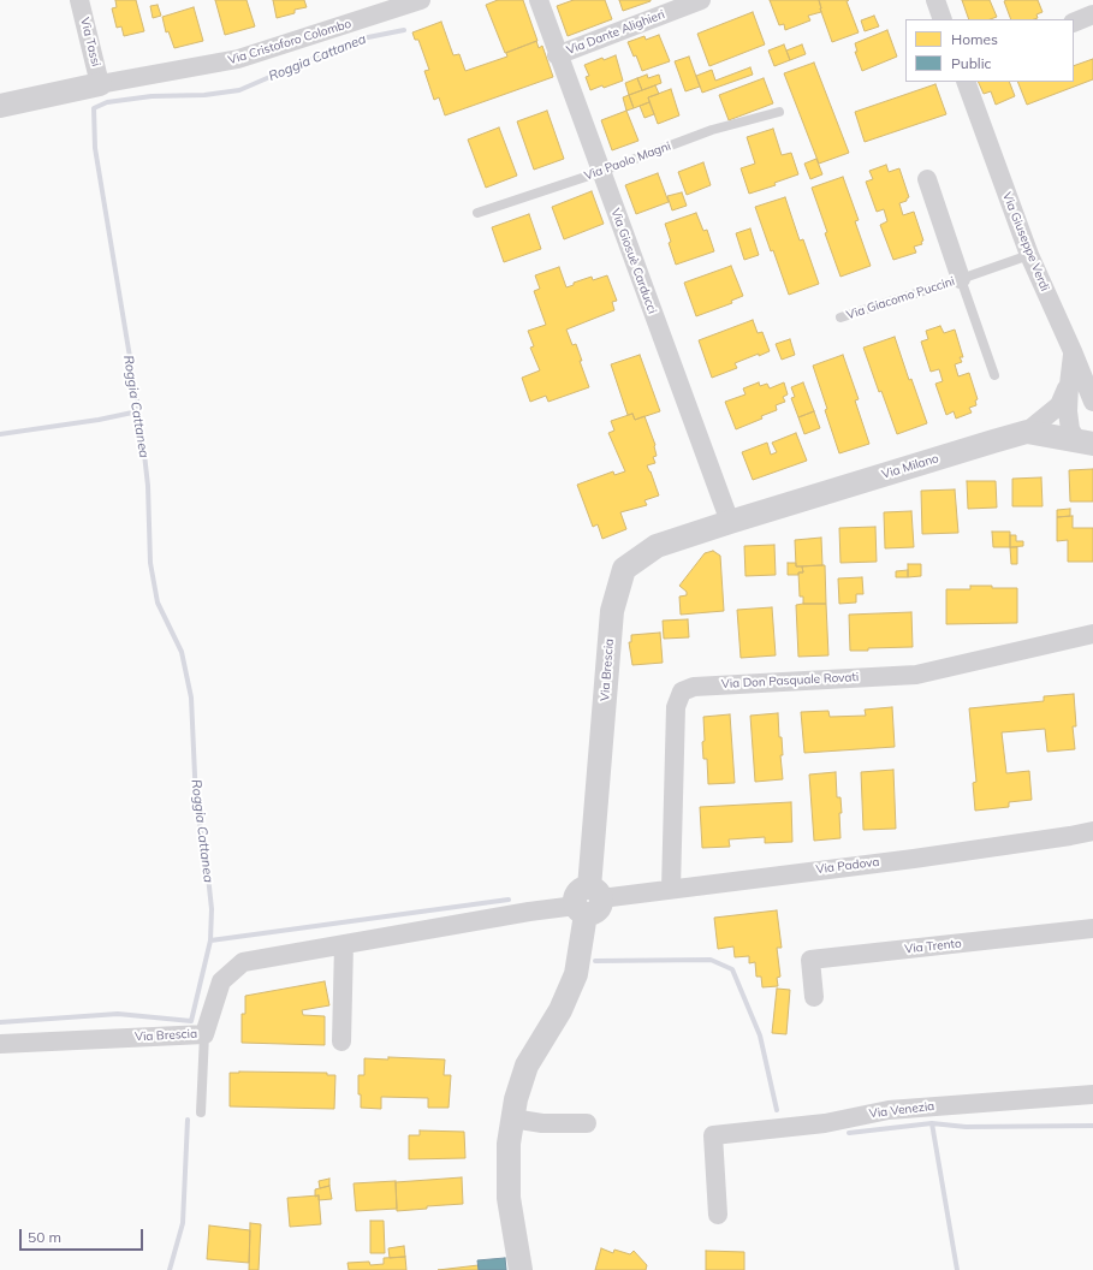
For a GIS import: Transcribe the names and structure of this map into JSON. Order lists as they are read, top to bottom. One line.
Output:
{"streets":{"street":["Via Dante Alighieri","Via Tassi","Via Cristoforo Colombo","Via Giuseppe Verdi","Via Giosuè Carducci","Via Giacomo Puccini","Via Milano","Via Brescia","Via Don Pasquale Rovati","Via Padova","Via Trento","Via Venezia"],"lane":["Via Paolo Magni"]},"crossings":[["Via Dante Alighieri","Via Giosuè Carducci"],["Via Tassi","Via Cristoforo Colombo"],["Via Paolo Magni","Via Giosuè Carducci"],["Via Giuseppe Verdi","Via Giacomo Puccini"],["Via Giosuè Carducci","Via Milano"],["Via Giosuè Carducci","Via Brescia"],["Via Milano","Via Brescia"],["Via Brescia","Via Padova"],["Via Don Pasquale Rovati","Via Padova"]],"water":["Roggia Cattanea"],"legend":["Homes","Public"],"scale_bar":"50 m"}
